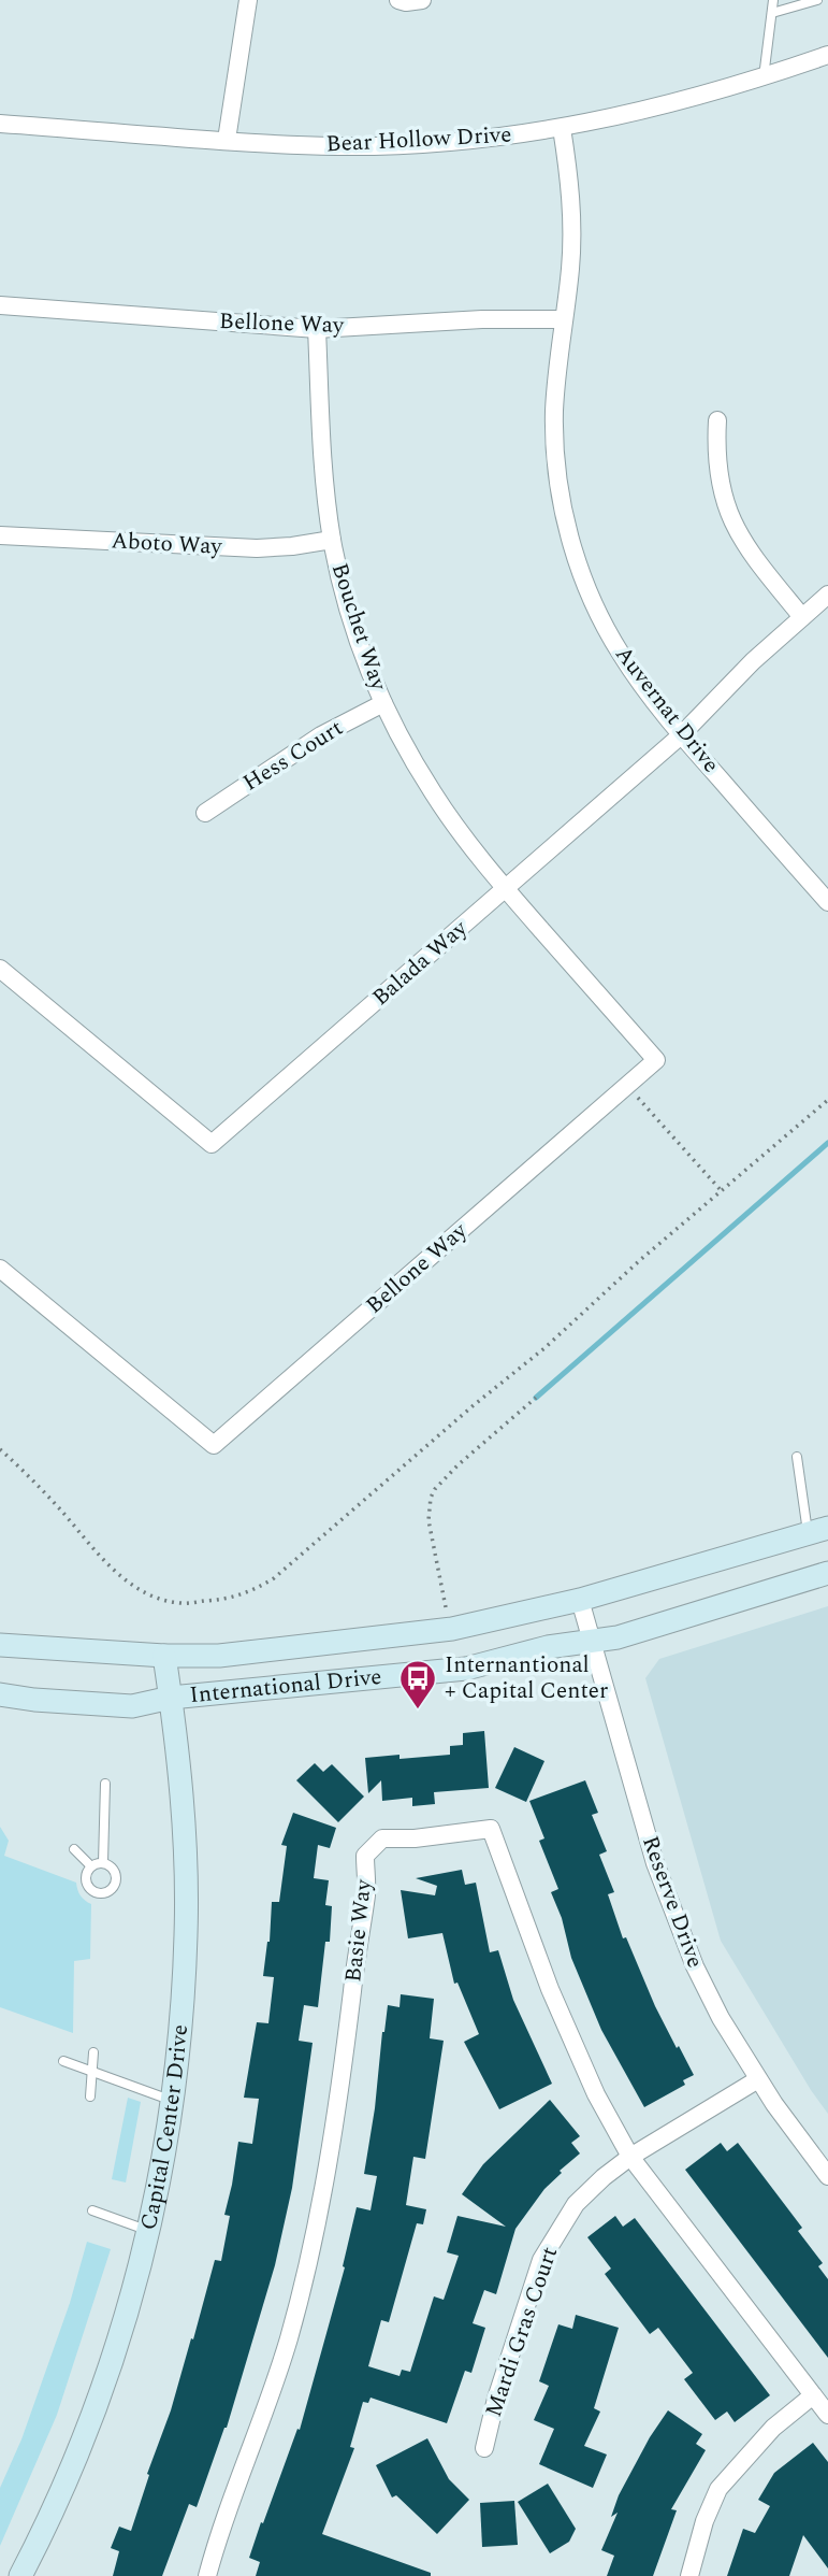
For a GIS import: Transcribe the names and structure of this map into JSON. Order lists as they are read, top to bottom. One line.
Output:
{"streets":{"main road":["International Drive","Capital Center Drive"],"street":["Bear Hollow Drive","Bellone Way","Aboto Way","Bouchet Way","Auvernat Drive","Hess Court","Balada Way","Reserve Drive","Basie Way","Mardi Gras Court"]},"crossings":[["Bear Hollow Drive","Auvernat Drive"],["Bellone Way","Bouchet Way"],["Bellone Way","Auvernat Drive"],["Bellone Way","Balada Way"],["Aboto Way","Bouchet Way"],["Bouchet Way","Hess Court"],["Bouchet Way","Balada Way"],["Auvernat Drive","Balada Way"],["International Drive","Reserve Drive"],["International Drive","Capital Center Drive"],["Reserve Drive","Mardi Gras Court"],["Basie Way","Mardi Gras Court"]],"places":{"bus stop":["Internantional + Capital Center"]}}
